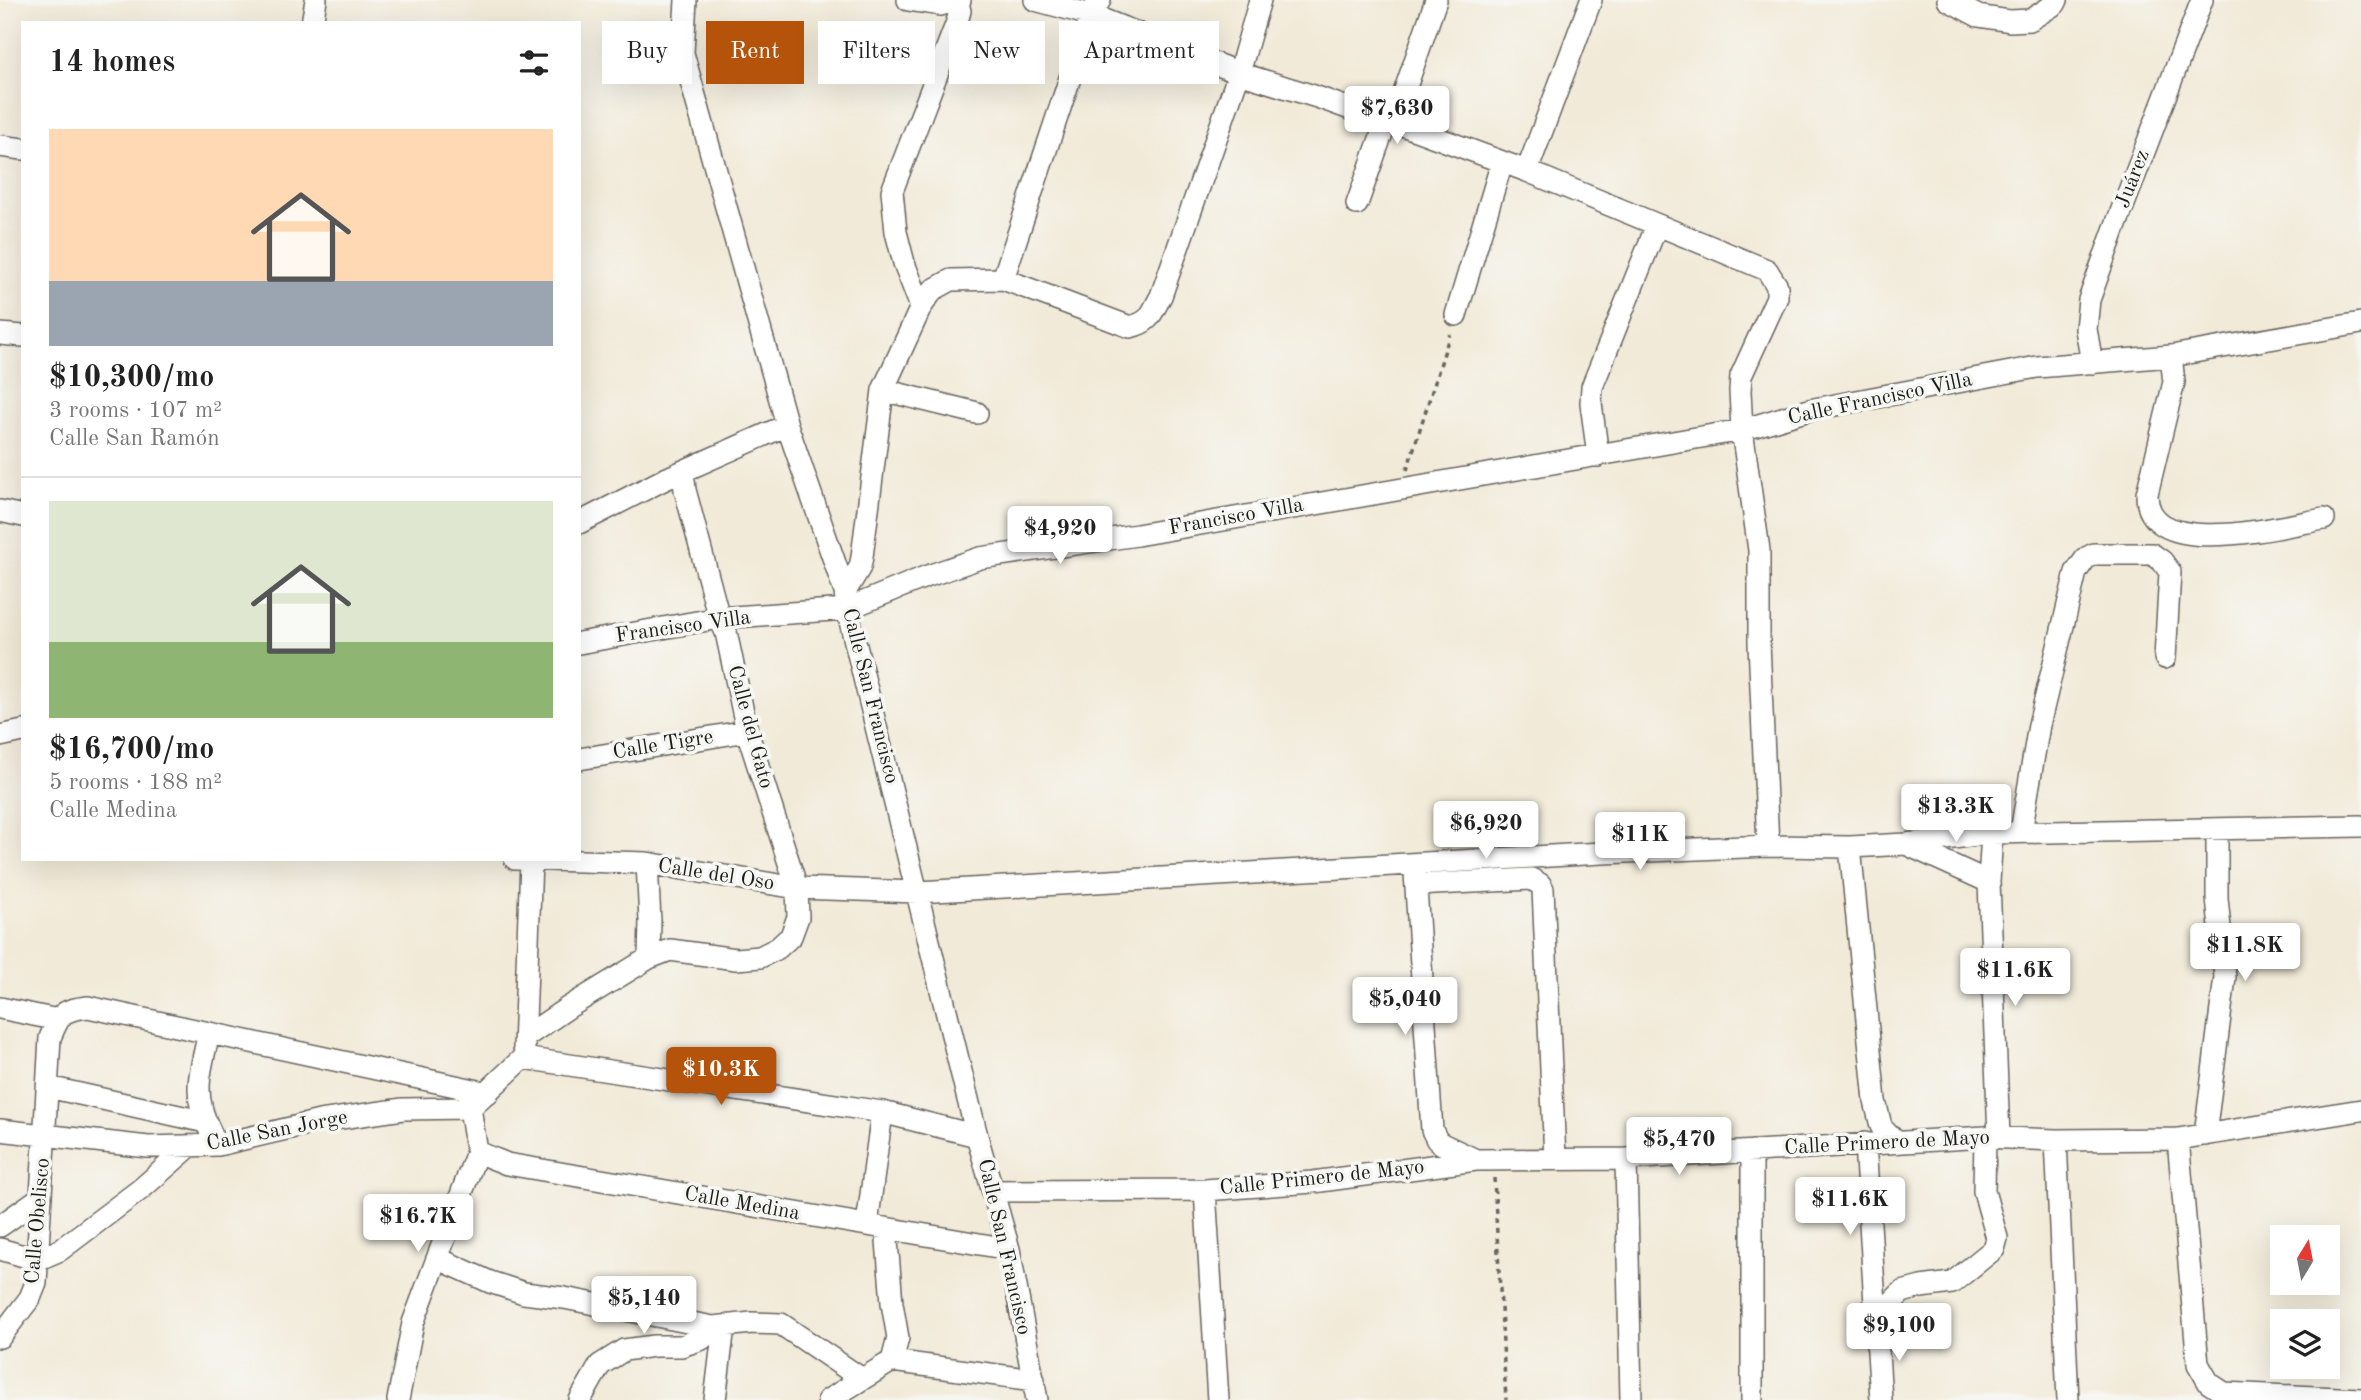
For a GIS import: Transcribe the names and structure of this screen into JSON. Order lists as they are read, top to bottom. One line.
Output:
{"streets":{"street":["Juárez","Calle Francisco Villa","Francisco Villa","Calle San Francisco","Calle del Gato","Calle Tigre","Calle del Oso","Calle San Jorge","Calle Primero de Mayo","Calle Medina","Calle Obelisco"]},"crossings":[["Juárez","Calle Francisco Villa"],["Calle Francisco Villa","Francisco Villa"],["Francisco Villa","Calle San Francisco"],["Francisco Villa","Calle del Gato"],["Calle San Francisco","Calle del Oso"],["Calle San Francisco","Calle Primero de Mayo"],["Calle San Francisco","Calle Medina"],["Calle del Gato","Calle Tigre"],["Calle del Gato","Calle del Oso"],["Calle San Jorge","Calle Obelisco"]],"north":"top","page":{"chip":["Buy","Rent","Filters","New","Apartment"],"heading":"14 homes","price":["$7,630","$4,920","$13.3K","$6,920","$11K","$11.8K","$11.6K","$5,040","$10.3K","$5,470","$11.6K","$16.7K","$5,140","$9,100"],"list":[{"name":"$10,300/mo","note":"3 rooms · 107 m² · Calle San Ramón"},{"name":"$16,700/mo","note":"5 rooms · 188 m² · Calle Medina"}]}}
